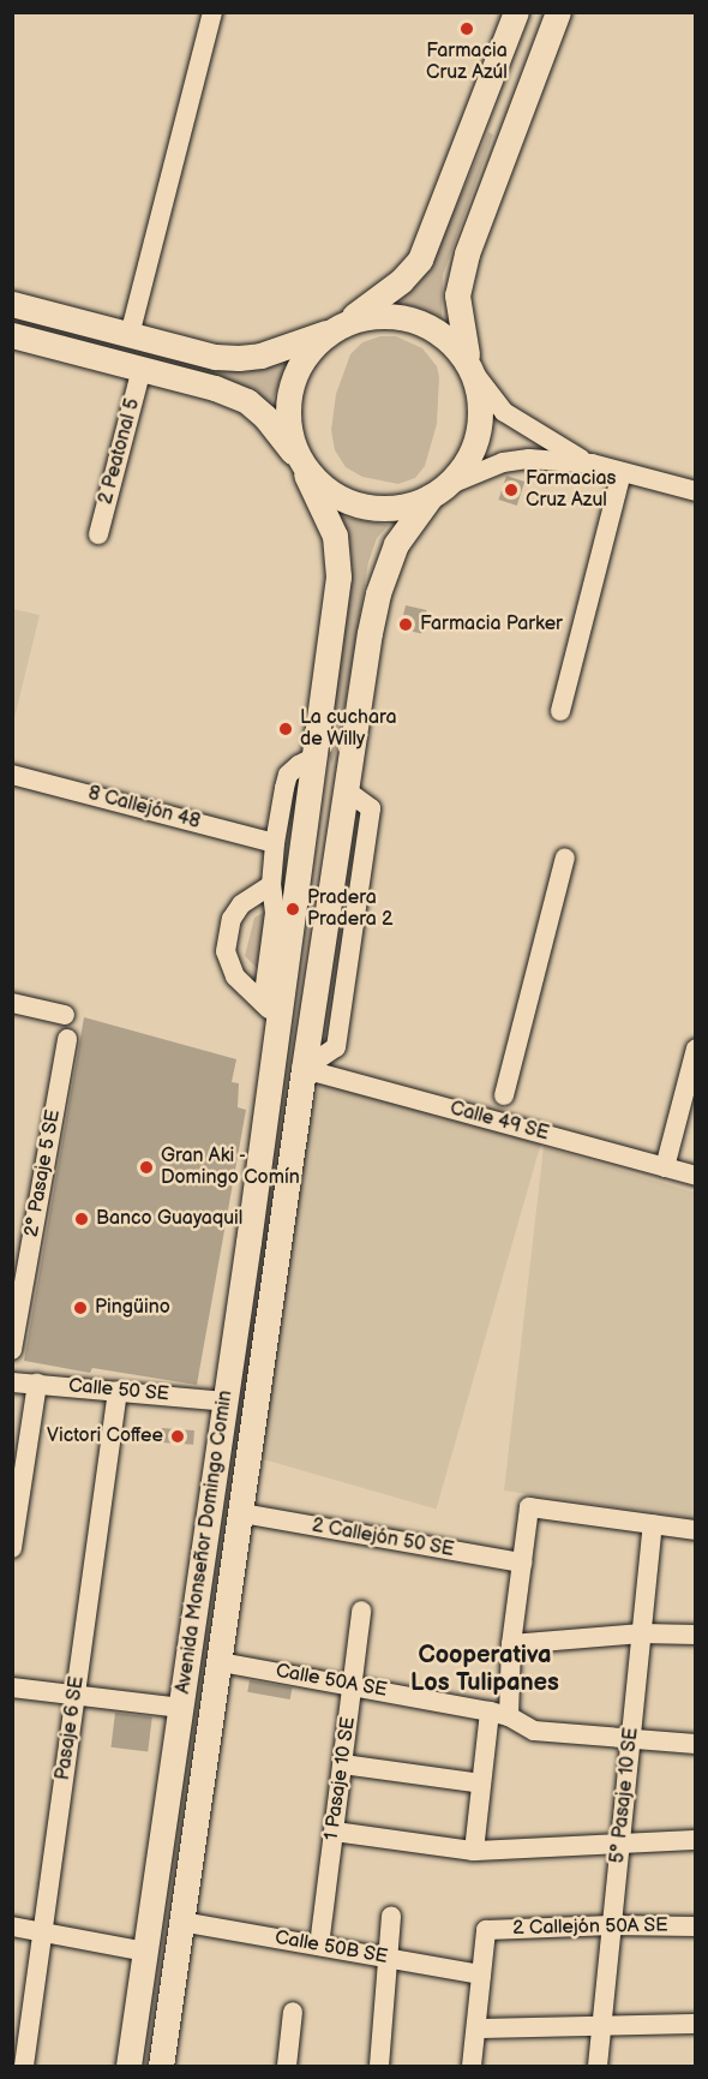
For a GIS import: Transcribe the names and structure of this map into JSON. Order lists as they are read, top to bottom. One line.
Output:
{"streets":{"main road":["Avenida Monseñor Domingo Comin"],"street":["2 Peatonal 5","8 Callejón 48","Calle 49 SE","2° Pasaje 5 SE","Calle 50 SE","2 Callejón 50 SE","Calle 50A SE","Pasaje 6 SE","1 Pasaje 10 SE","5° Pasaje 10 SE","2 Callejón 50A SE","Calle 50B SE"]},"crossings":[["8 Callejón 48","Avenida Monseñor Domingo Comin"],["Calle 49 SE","Avenida Monseñor Domingo Comin"],["Calle 50 SE","Avenida Monseñor Domingo Comin"],["Calle 50 SE","Pasaje 6 SE"],["2 Callejón 50 SE","Avenida Monseñor Domingo Comin"],["Avenida Monseñor Domingo Comin","Calle 50A SE"],["Avenida Monseñor Domingo Comin","Calle 50B SE"],["Calle 50A SE","1 Pasaje 10 SE"],["Calle 50A SE","5° Pasaje 10 SE"],["1 Pasaje 10 SE","Calle 50B SE"],["5° Pasaje 10 SE","2 Callejón 50A SE"],["2 Callejón 50A SE","Calle 50B SE"]],"districts":["Cooperativa Los Tulipanes"],"places":["Farmacia Cruz Azúl","Farmacias Cruz Azul","Farmacia Parker","La cuchara de Willy","Pradera Pradera 2","Gran Aki - Domingo Comín","Banco Guayaquil","Pingüino","Victori Coffee"]}
